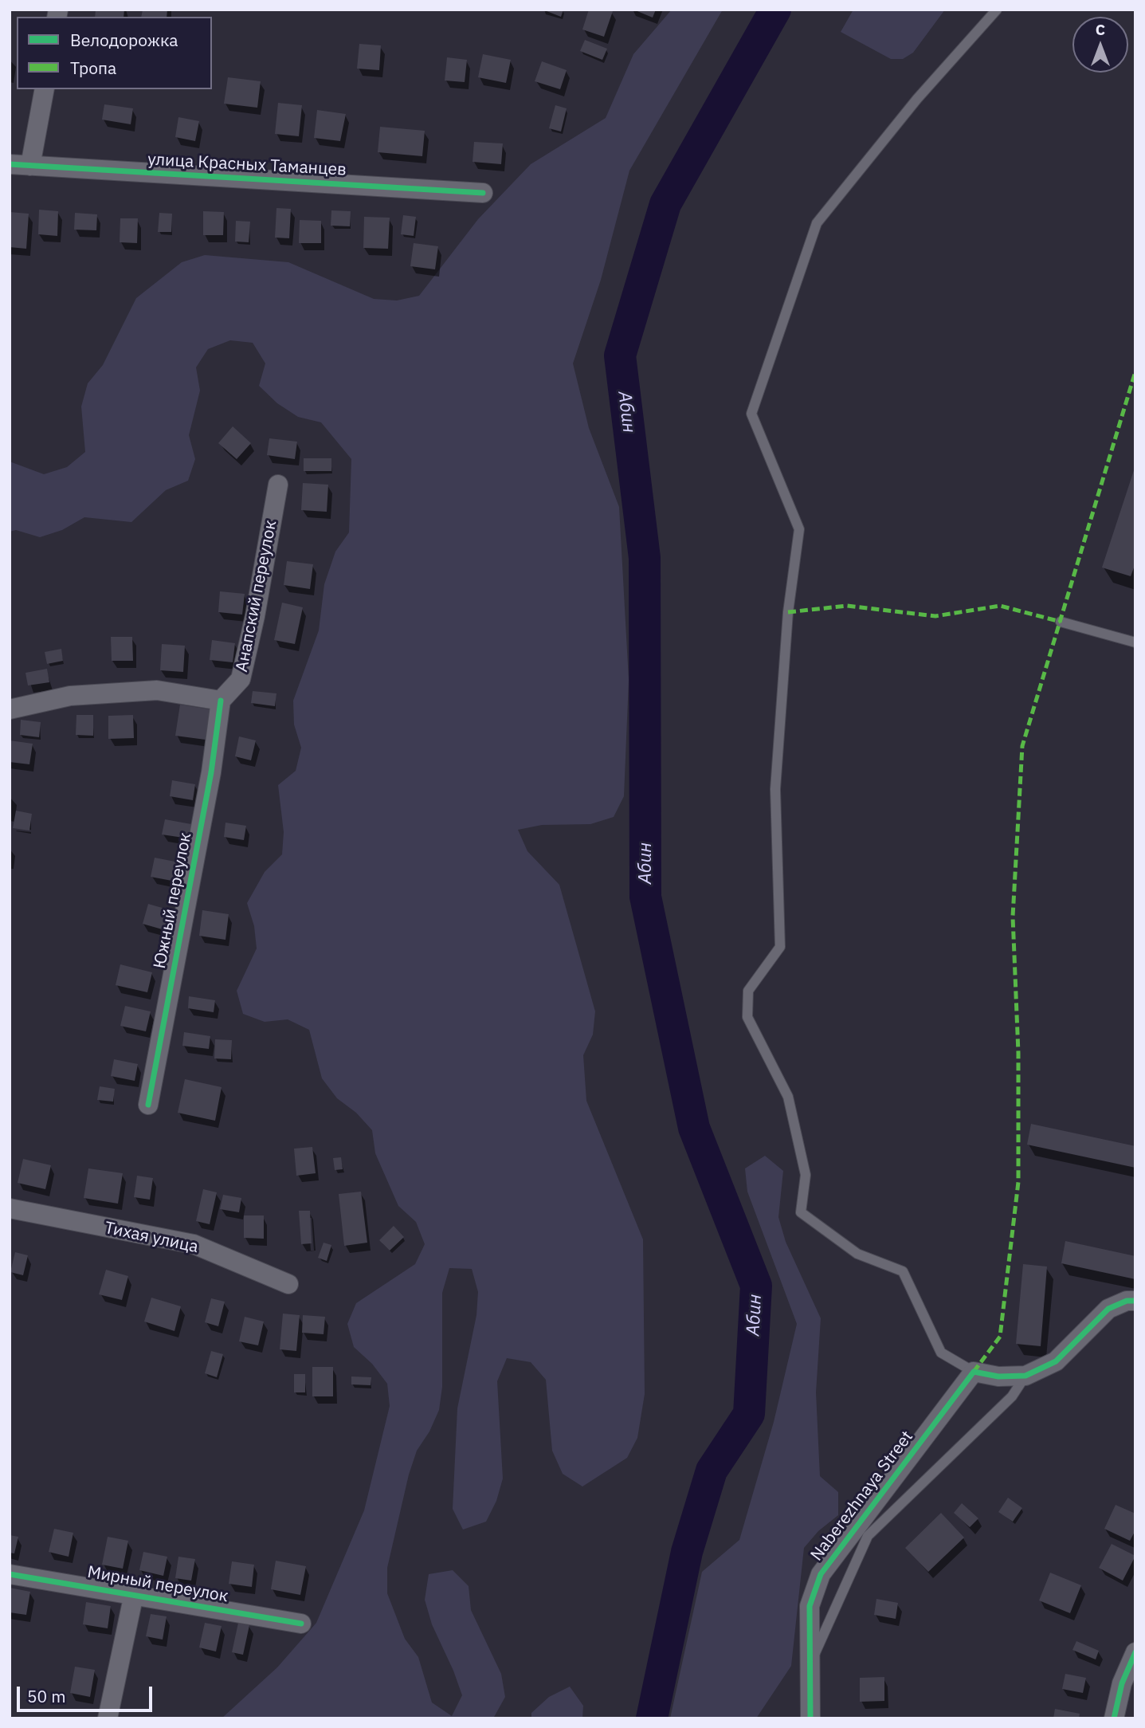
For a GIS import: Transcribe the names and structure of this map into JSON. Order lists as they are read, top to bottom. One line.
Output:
{"streets":{"street":["улица Красных Таманцев","Анапский переулок","Южный переулок","Тихая улица","Naberezhnaya Street","Мирный переулок"]},"crossings":[["Анапский переулок","Южный переулок"]],"water":["Абин"],"legend":["Велодорожка","Тропа"],"scale_bar":"50 m","north":"top"}
